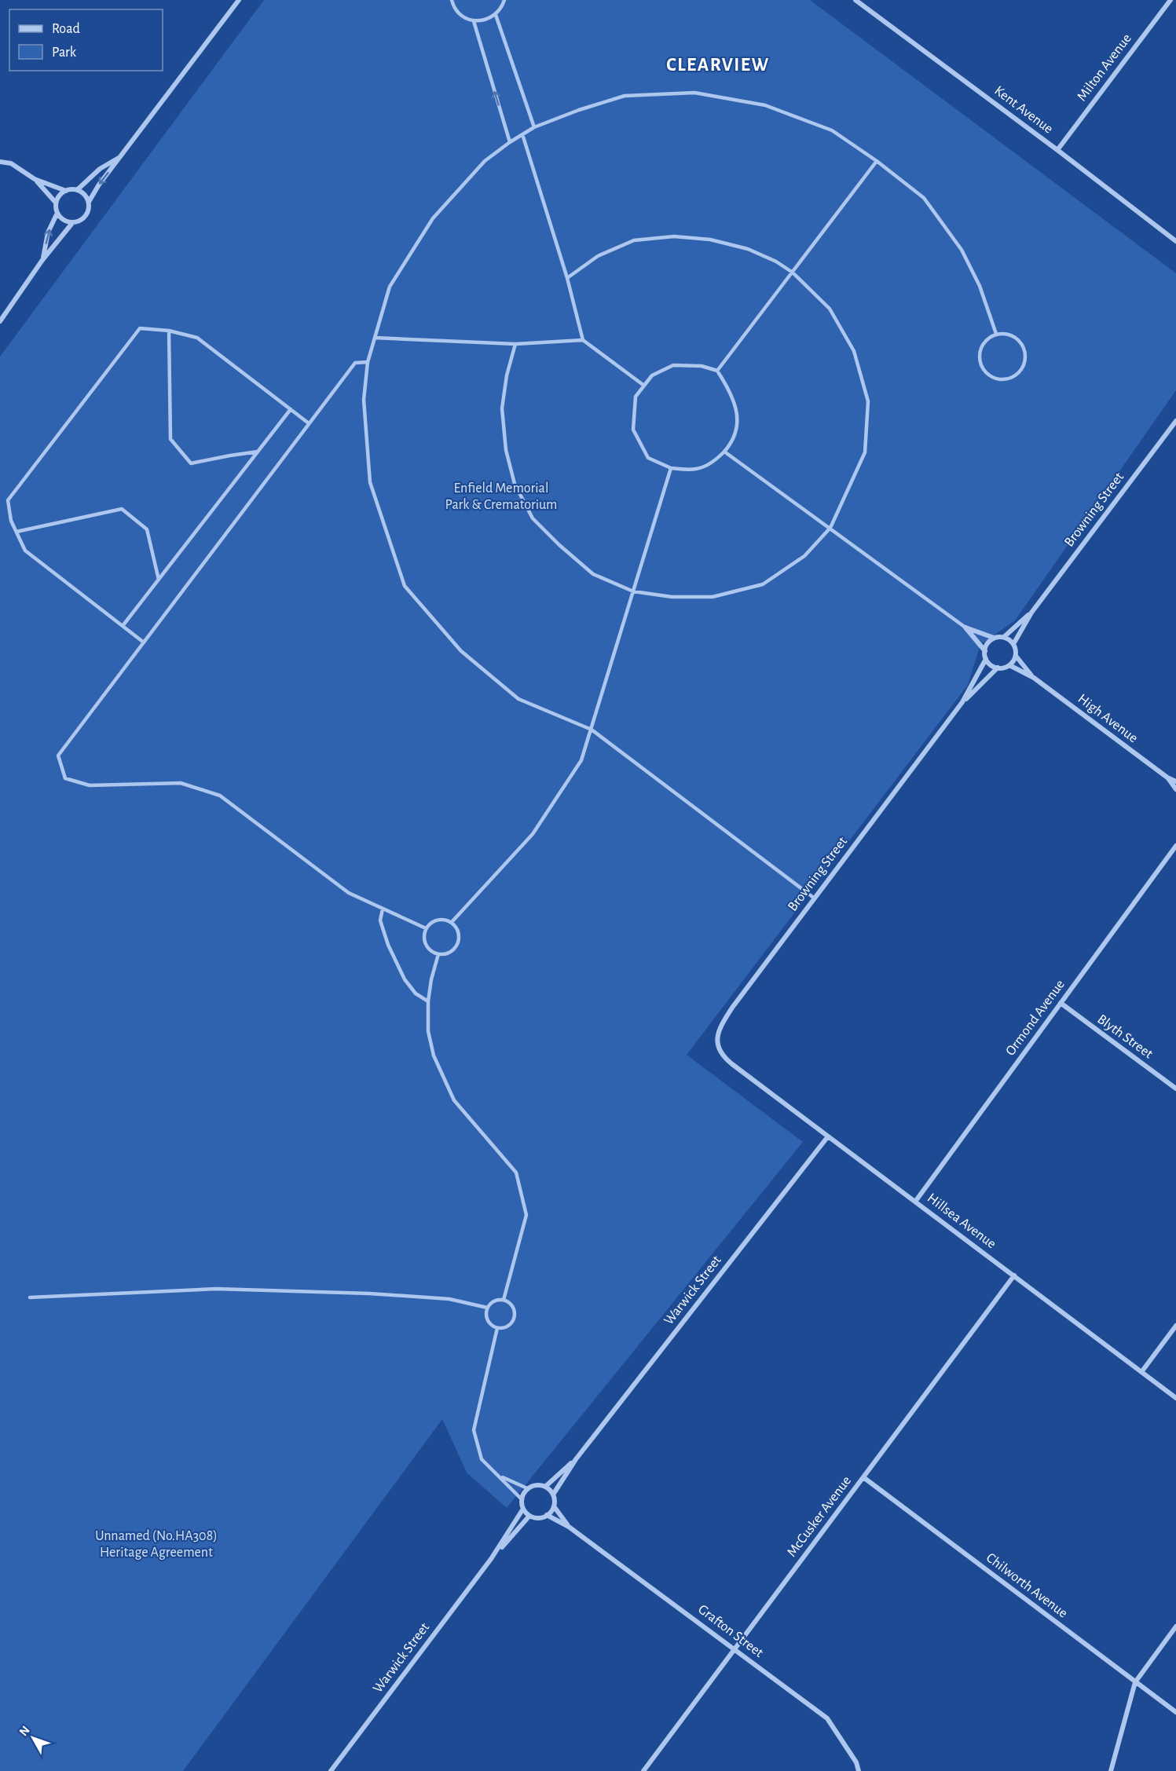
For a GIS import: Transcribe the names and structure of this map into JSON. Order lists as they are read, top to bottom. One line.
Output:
{"streets":{"street":["Milton Avenue","Kent Avenue","Browning Street","High Avenue","Ormond Avenue","Blyth Street","Hillsea Avenue","Warwick Street","McCusker Avenue","Chilworth Avenue","Grafton Street"]},"crossings":[["Milton Avenue","Kent Avenue"],["Browning Street","High Avenue"],["Browning Street","Hillsea Avenue"],["Ormond Avenue","Blyth Street"],["Ormond Avenue","Hillsea Avenue"],["Hillsea Avenue","Warwick Street"],["Hillsea Avenue","McCusker Avenue"],["Warwick Street","Grafton Street"],["McCusker Avenue","Chilworth Avenue"],["McCusker Avenue","Grafton Street"]],"districts":["CLEARVIEW"],"parks":["Enfield Memorial Park & Crematorium","Unnamed (No.HA308) Heritage Agreement"],"legend":["Road","Park"],"north":"top left"}
